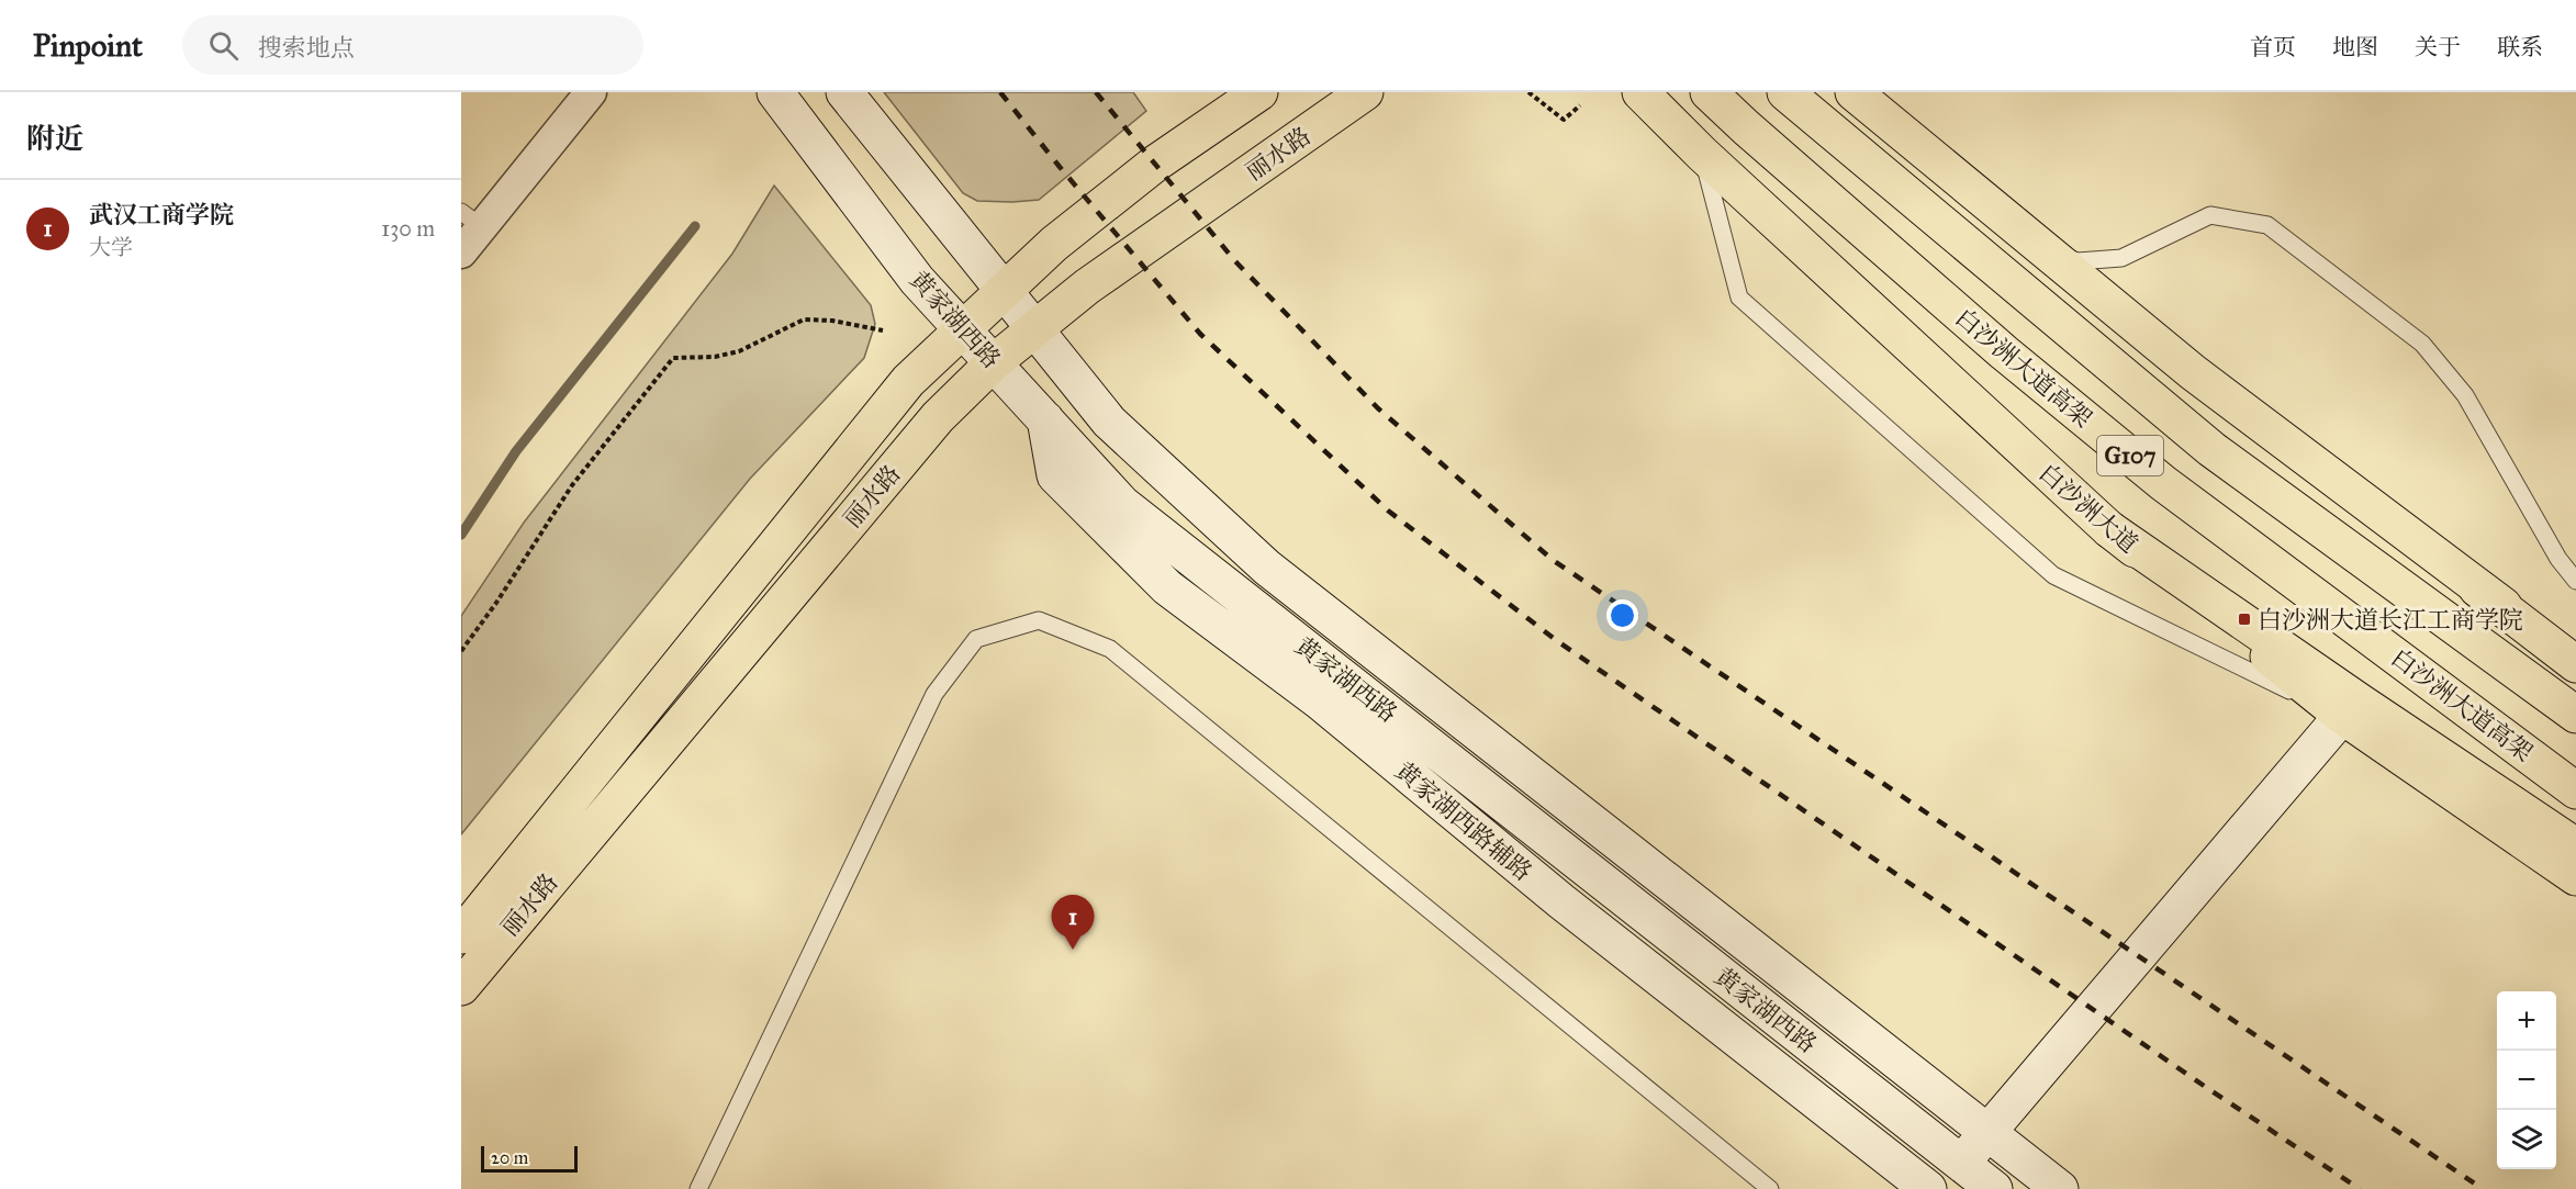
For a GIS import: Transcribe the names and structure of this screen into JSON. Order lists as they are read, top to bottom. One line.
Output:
{"streets":{"main road":["丽水路","黄家湖西路","白沙洲大道高架","G107","白沙洲大道","黄家湖西路辅路"]},"crossings":[["丽水路","黄家湖西路"],["黄家湖西路","黄家湖西路辅路"]],"places":{"transit":["白沙洲大道长江工商学院"]},"scale_bar":"20 m","page":{"header":"Pinpoint","search":"搜索地点","nav":["首页","地图","关于","联系"],"heading":"附近","list":[{"mark":"1","name":"武汉工商学院","note":"大学","value":"130 m"}],"pins":"1","map_buttons":["+","−"],"scale":"20 m"}}
